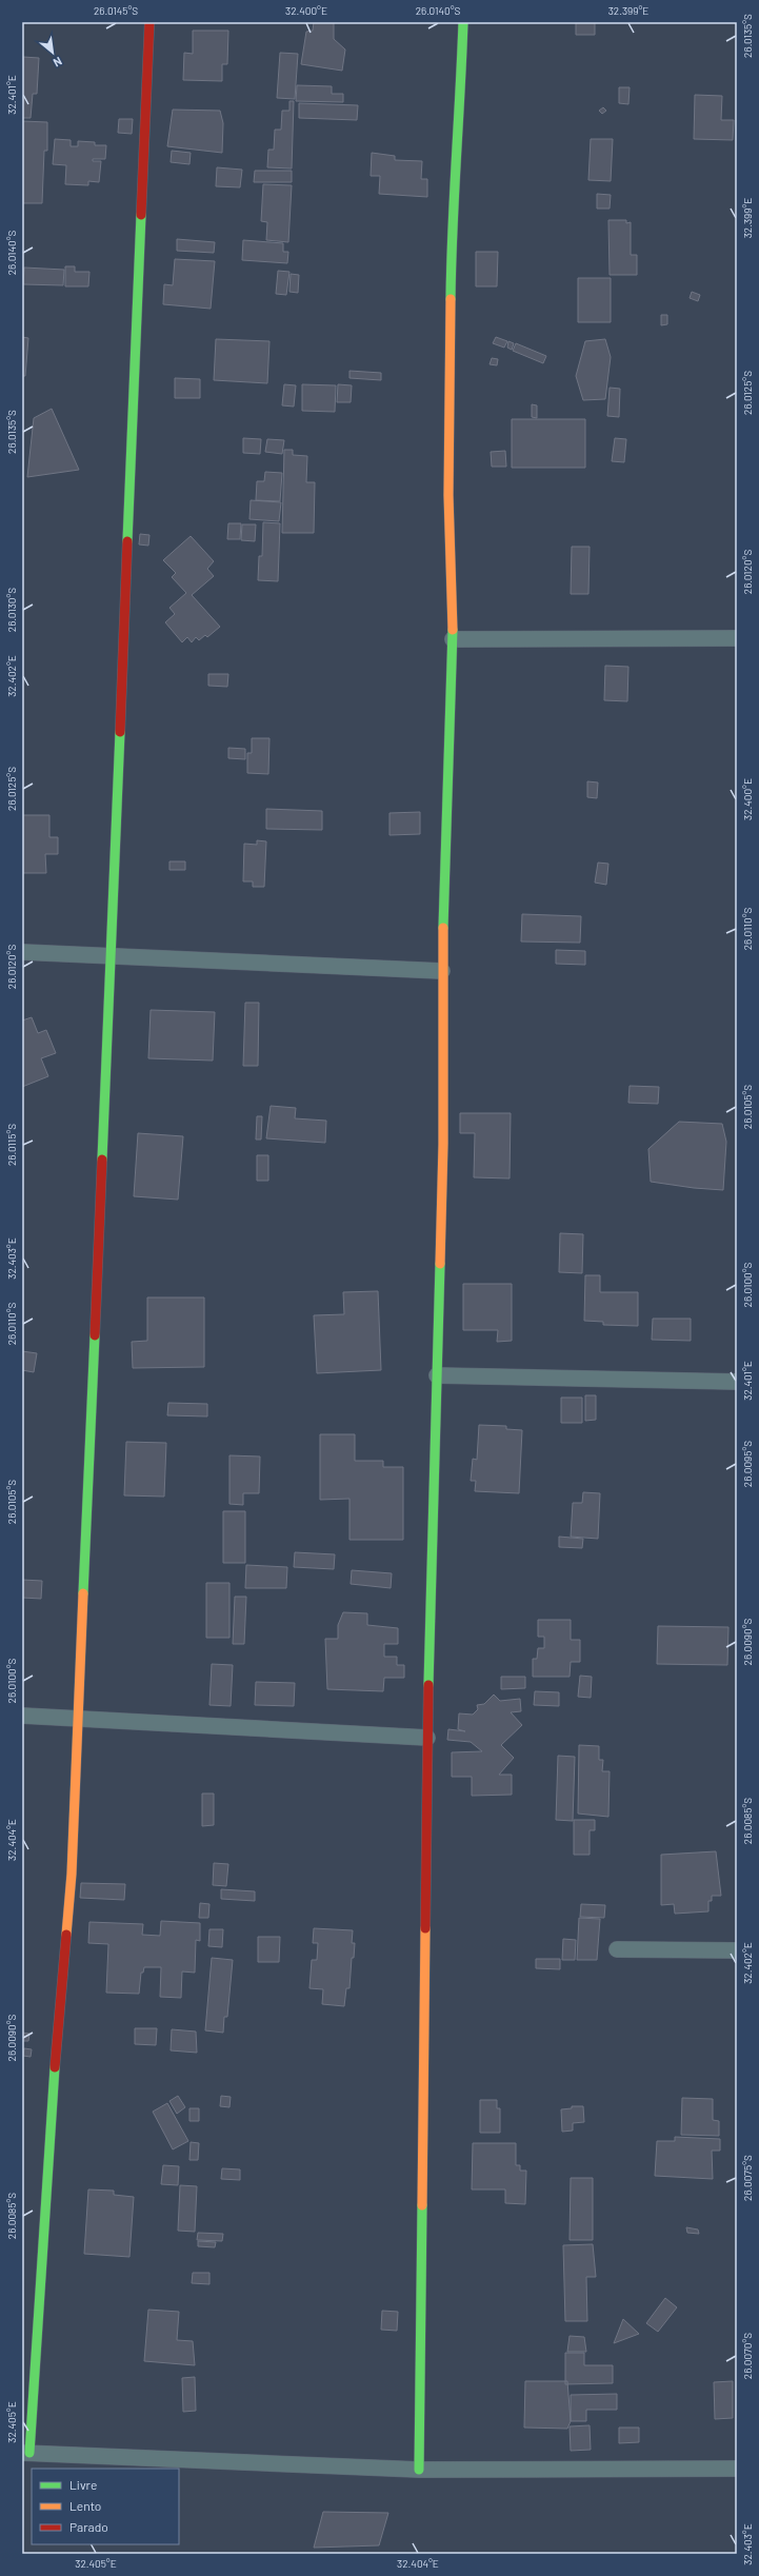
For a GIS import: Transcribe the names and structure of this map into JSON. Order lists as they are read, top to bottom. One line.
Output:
{"legend":["Livre","Lento","Parado"],"north":"bottom right","coordinates":["26.0145°S","32.400°E","26.0140°S","32.399°E","26.0135°S","32.401°E","26.0125°S","26.0120°S","26.0130°S","32.402°E","26.0110°S","26.0105°S","26.0115°S","32.403°E","26.0100°S","26.0095°S","26.0090°S","26.0085°S","32.404°E","26.0075°S","26.0070°S","32.405°E"]}
